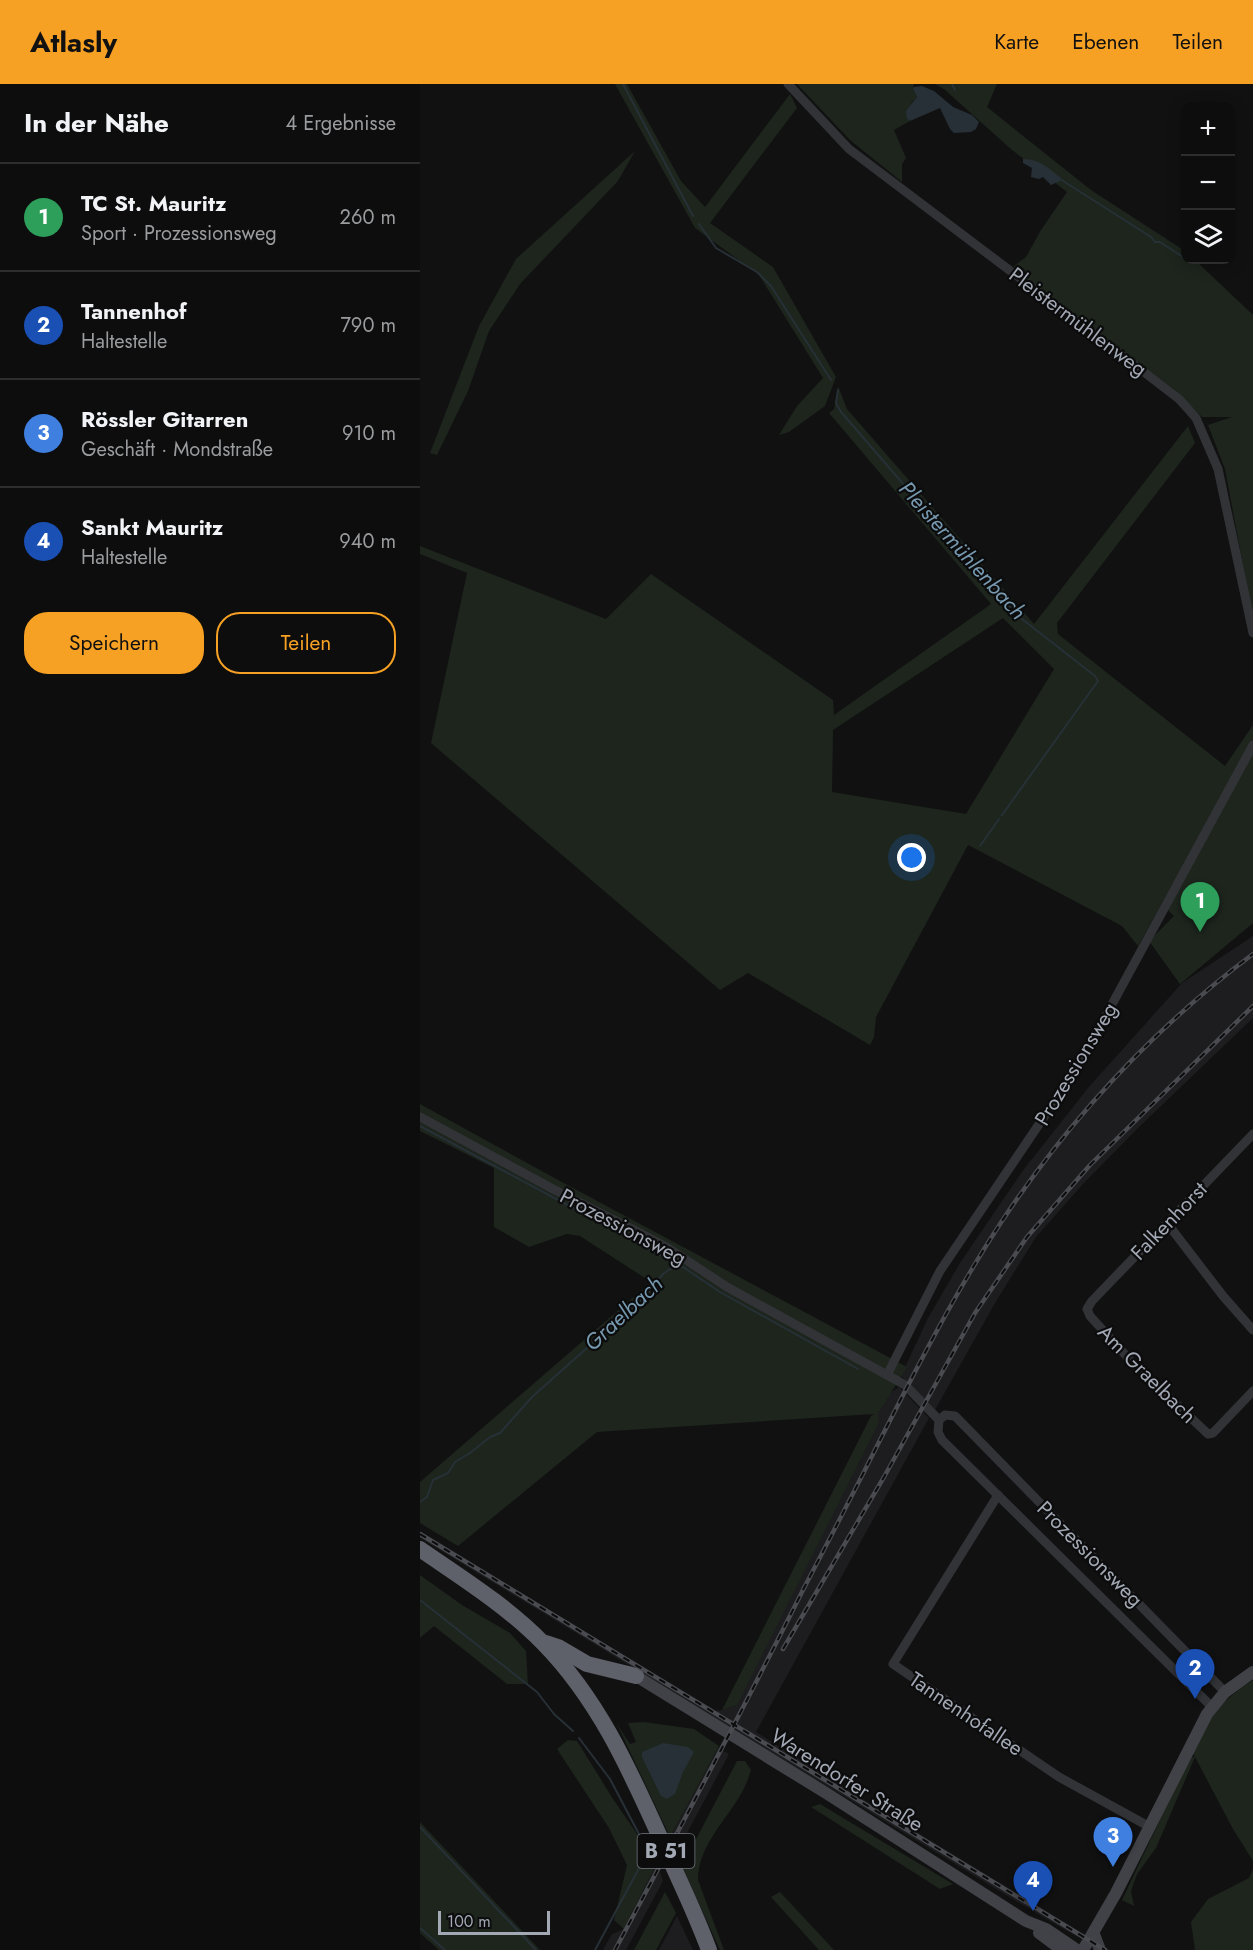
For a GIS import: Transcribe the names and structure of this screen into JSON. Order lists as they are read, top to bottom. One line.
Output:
{"streets":{"highway":["B 51"],"main road":["Warendorfer Straße"],"street":["Pleistermühlenweg","Prozessionsweg","Falkenhorst","Am Graelbach","Tannenhofallee"]},"crossings":[["Prozessionsweg","Tannenhofallee"],["Falkenhorst","Am Graelbach"]],"water":["Pleistermühlenbach","Graelbach"],"scale_bar":"100 m","page":{"header":"Atlasly","nav":["Karte","Ebenen","Teilen"],"heading":["In der Nähe","4 Ergebnisse"],"map_buttons":["+","−"],"list":[{"mark":"1","name":"TC St. Mauritz","note":"Sport · Prozessionsweg","value":"260 m"},{"mark":"2","name":"Tannenhof","note":"Haltestelle","value":"790 m"},{"mark":"3","name":"Rössler Gitarren","note":"Geschäft · Mondstraße","value":"910 m"},{"mark":"4","name":"Sankt Mauritz","note":"Haltestelle","value":"940 m"}],"buttons":["Speichern","Teilen"],"pins":["1","2","3","4"],"scale":"100 m"}}
